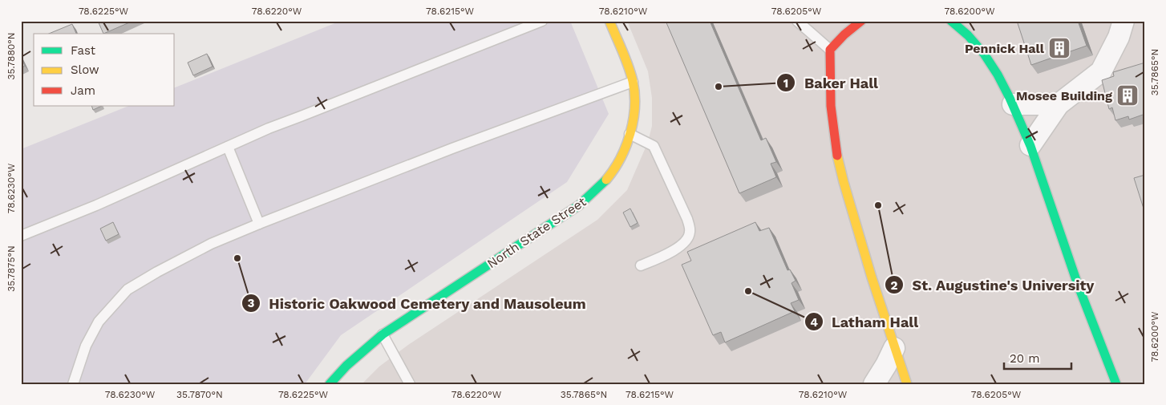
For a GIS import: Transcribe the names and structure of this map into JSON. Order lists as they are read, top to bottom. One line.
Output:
{"streets":{"street":["North State Street"]},"places":{"building":["Pennick Hall","Mosee Building"],"other":["Baker Hall","St. Augustine's University","Historic Oakwood Cemetery and Mausoleum","Latham Hall"]},"legend":["Fast","Slow","Jam"],"scale_bar":"20 m","coordinates":["78.6225°W","78.6220°W","78.6215°W","78.6210°W","78.6205°W","78.6200°W","35.7880°N","35.7865°N","78.6230°W","35.7875°N","35.7870°N"]}
